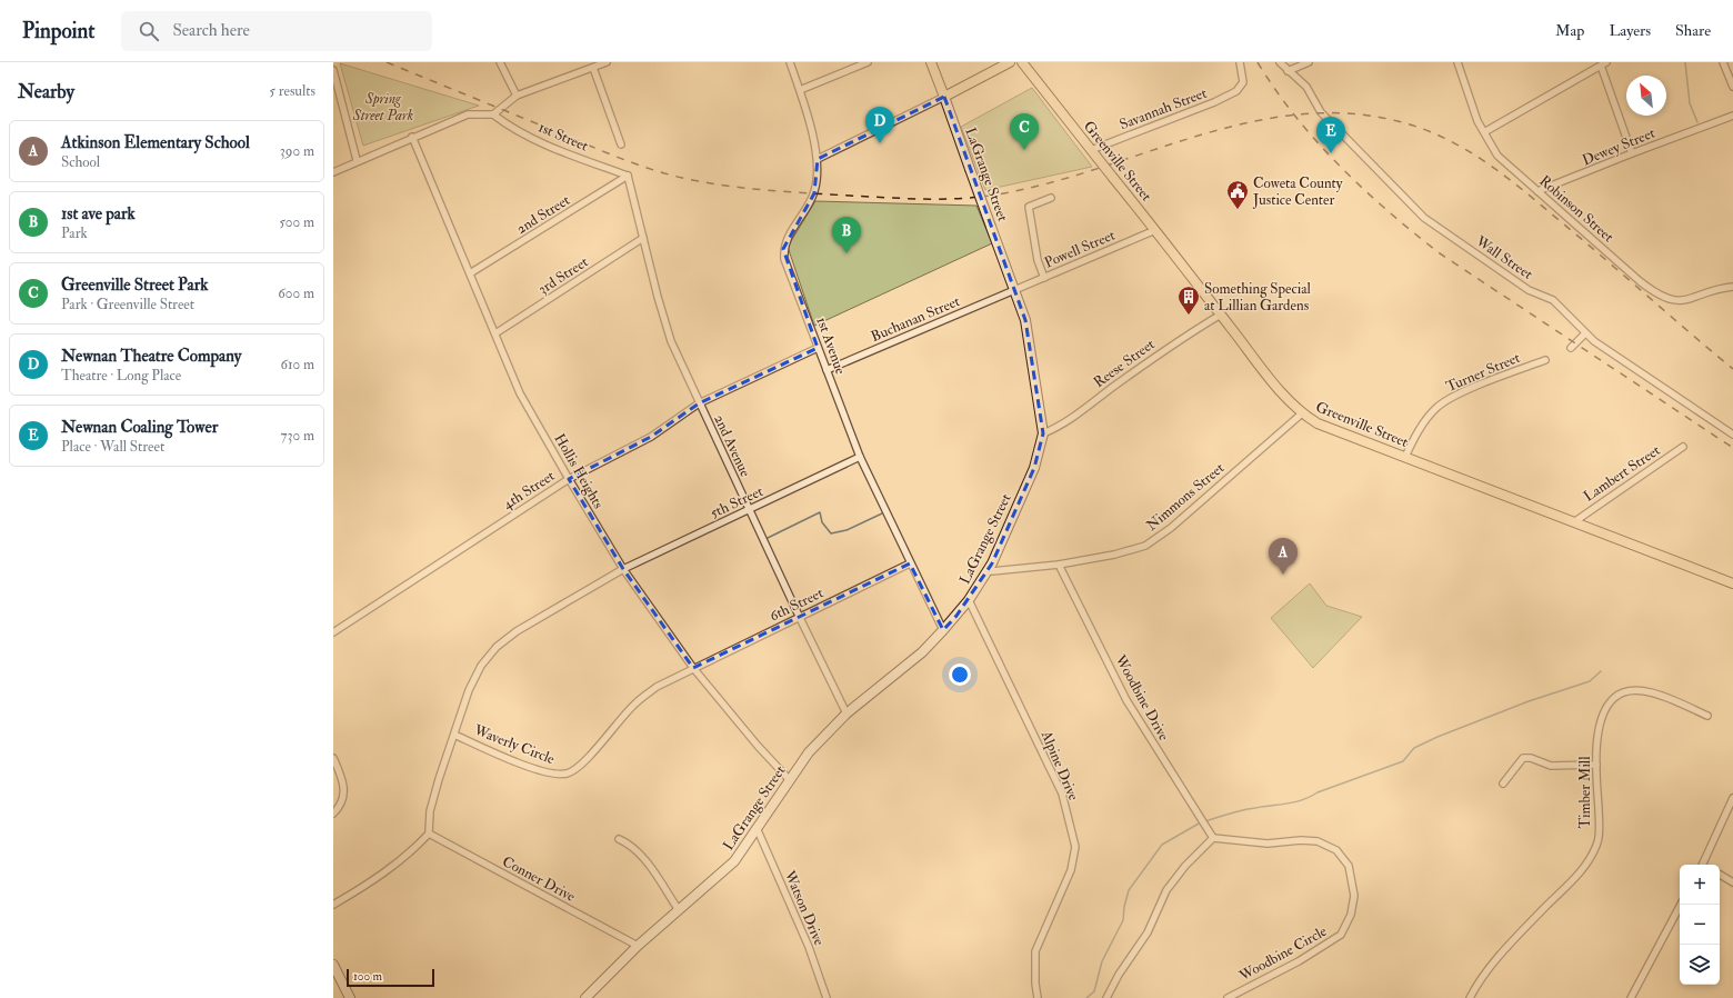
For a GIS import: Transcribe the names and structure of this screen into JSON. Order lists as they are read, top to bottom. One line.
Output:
{"streets":{"main road":["Greenville Street","LaGrange Street"],"street":["Savannah Street","1st Street","Dewey Street","Robinson Street","2nd Street","Powell Street","Wall Street","3rd Street","Buchanan Street","1st Avenue","Reese Street","Turner Street","2nd Avenue","Hollis Heights","Lambert Street","4th Street","Nimmons Street","5th Street","6th Street","Woodbine Drive","Waverly Circle","Alpine Drive","Timber Mill","Conner Drive","Watson Drive","Woodbine Circle"]},"crossings":[["Savannah Street","Greenville Street"],["1st Street","2nd Street"],["1st Street","2nd Avenue"],["Dewey Street","Robinson Street"],["Greenville Street","Powell Street"],["Greenville Street","Reese Street"],["Greenville Street","Turner Street"],["Greenville Street","Lambert Street"],["Greenville Street","Nimmons Street"],["LaGrange Street","Powell Street"],["LaGrange Street","Buchanan Street"],["LaGrange Street","1st Avenue"],["LaGrange Street","Reese Street"],["LaGrange Street","2nd Avenue"],["LaGrange Street","Hollis Heights"],["LaGrange Street","Nimmons Street"],["LaGrange Street","Alpine Drive"],["LaGrange Street","Conner Drive"],["LaGrange Street","Watson Drive"],["2nd Street","2nd Avenue"],["2nd Street","Hollis Heights"],["Powell Street","Buchanan Street"],["3rd Street","2nd Avenue"],["3rd Street","Hollis Heights"],["Buchanan Street","1st Avenue"],["1st Avenue","4th Street"],["1st Avenue","5th Street"],["1st Avenue","6th Street"],["2nd Avenue","4th Street"],["2nd Avenue","5th Street"],["2nd Avenue","6th Street"],["Hollis Heights","4th Street"],["Hollis Heights","5th Street"],["Hollis Heights","6th Street"],["Hollis Heights","Waverly Circle"],["Nimmons Street","Woodbine Drive"],["5th Street","Waverly Circle"],["6th Street","Waverly Circle"],["Woodbine Drive","Woodbine Circle"]],"parks":["Spring Street Park"],"places":{"public building":["Coweta County Justice Center"],"building":["Something Special at Lillian Gardens"]},"scale_bar":"100 m","north":"top left","page":{"header":"Pinpoint","search":"Search here","nav":["Map","Layers","Share"],"heading":["Nearby","5 results"],"pins":["D","C","E","B","A"],"list":[{"mark":"A","name":"Atkinson Elementary School","note":"School","value":"390 m"},{"mark":"B","name":"1st ave park","note":"Park","value":"500 m"},{"mark":"C","name":"Greenville Street Park","note":"Park · Greenville Street","value":"600 m"},{"mark":"D","name":"Newnan Theatre Company","note":"Theatre · Long Place","value":"610 m"},{"mark":"E","name":"Newnan Coaling Tower","note":"Place · Wall Street","value":"730 m"}],"map_buttons":["+","−"],"scale":"100 m"}}
